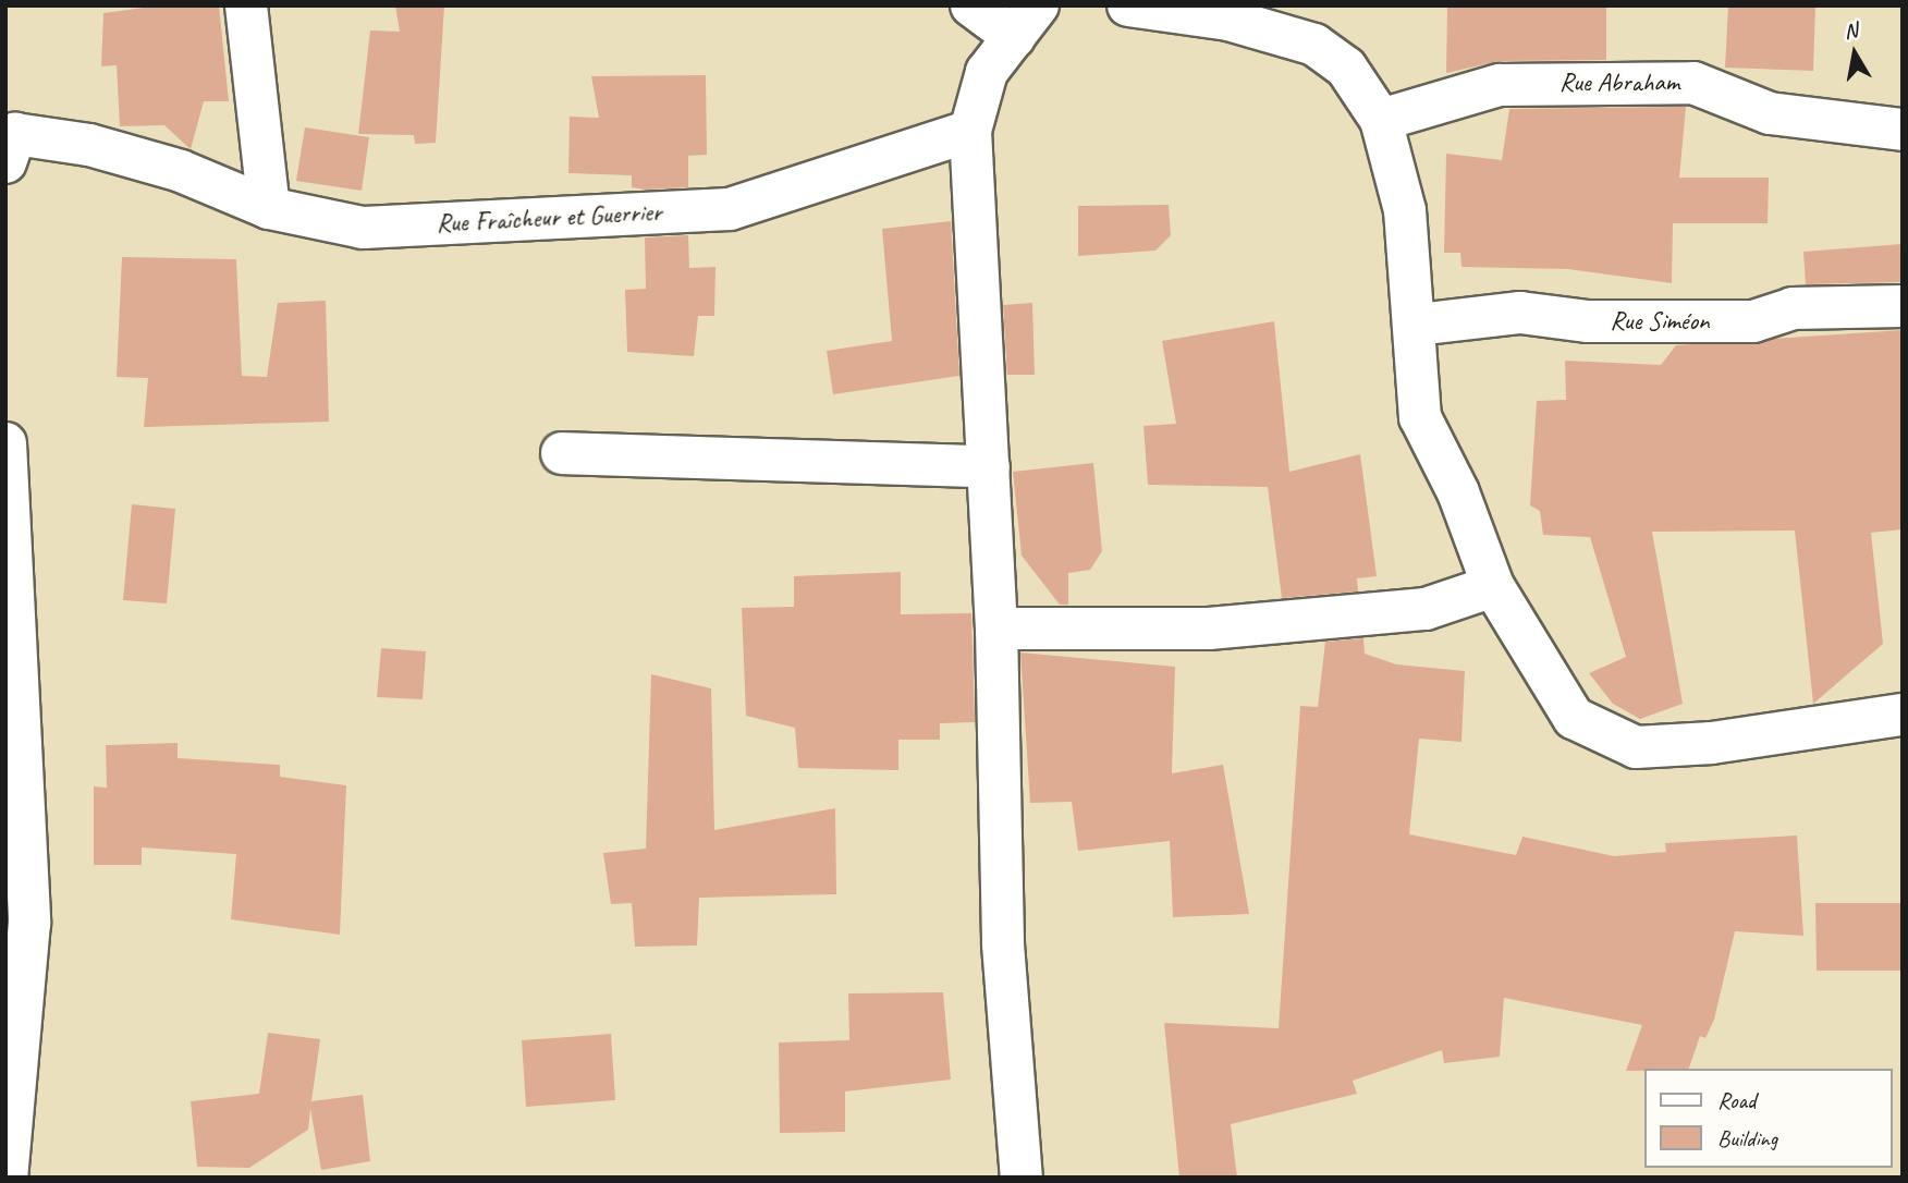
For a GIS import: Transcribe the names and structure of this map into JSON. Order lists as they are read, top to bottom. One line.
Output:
{"streets":{"street":["Rue Abraham","Rue Fraîcheur et Guerrier","Rue Siméon"]},"legend":["Road","Building"],"north":"top"}
